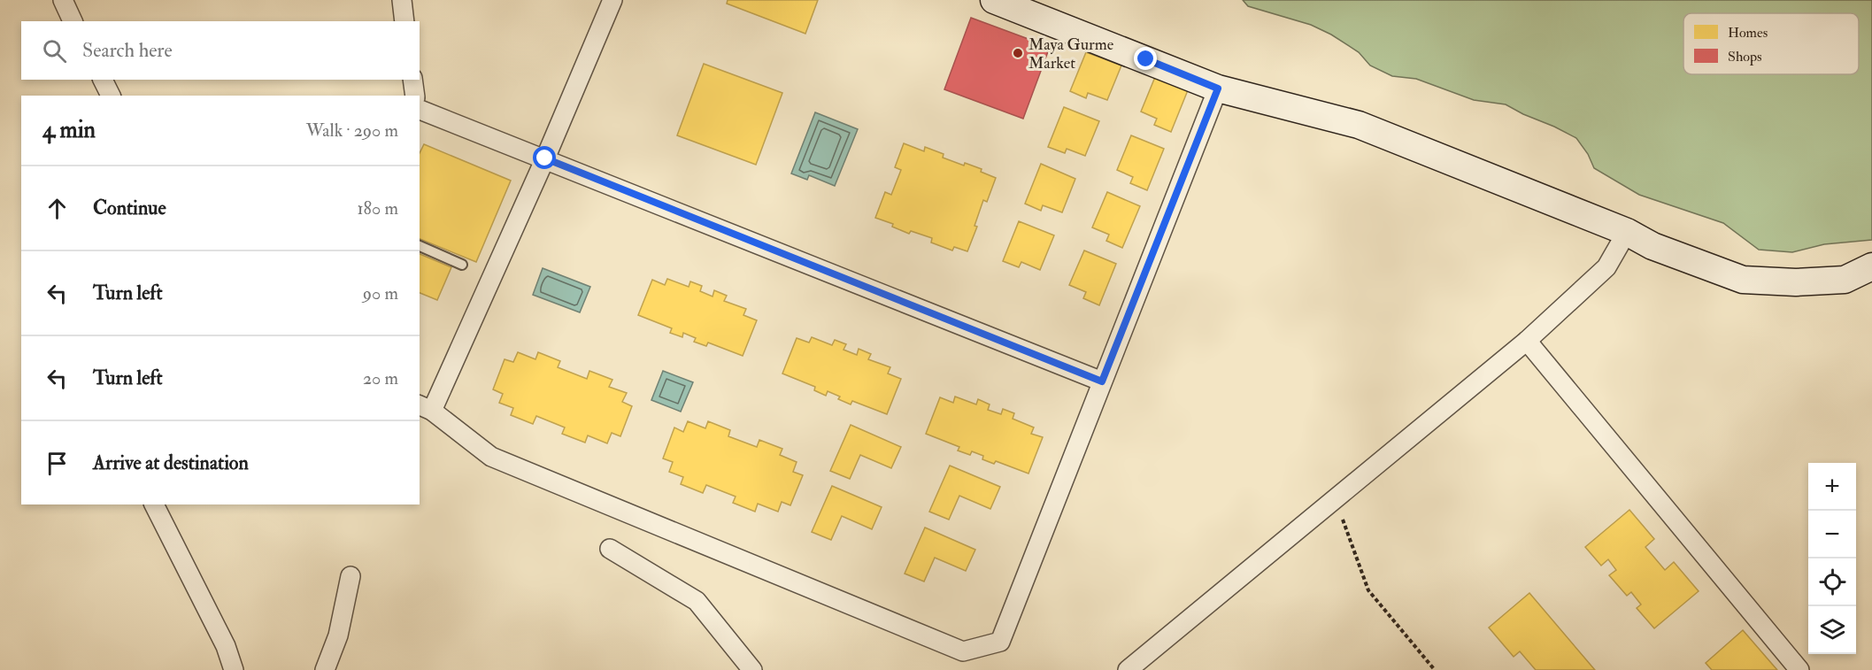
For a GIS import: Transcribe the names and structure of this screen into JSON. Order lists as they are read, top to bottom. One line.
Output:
{"places":["Maya Gurme Market"],"legend":["Homes","Shops"],"page":{"search":"Search here","heading":["4 min","Walk · 290 m"],"list":[["Continue","180 m"],["Turn left","90 m"],["Turn left","20 m"],"Arrive at destination"],"map_buttons":["+","−"]}}
